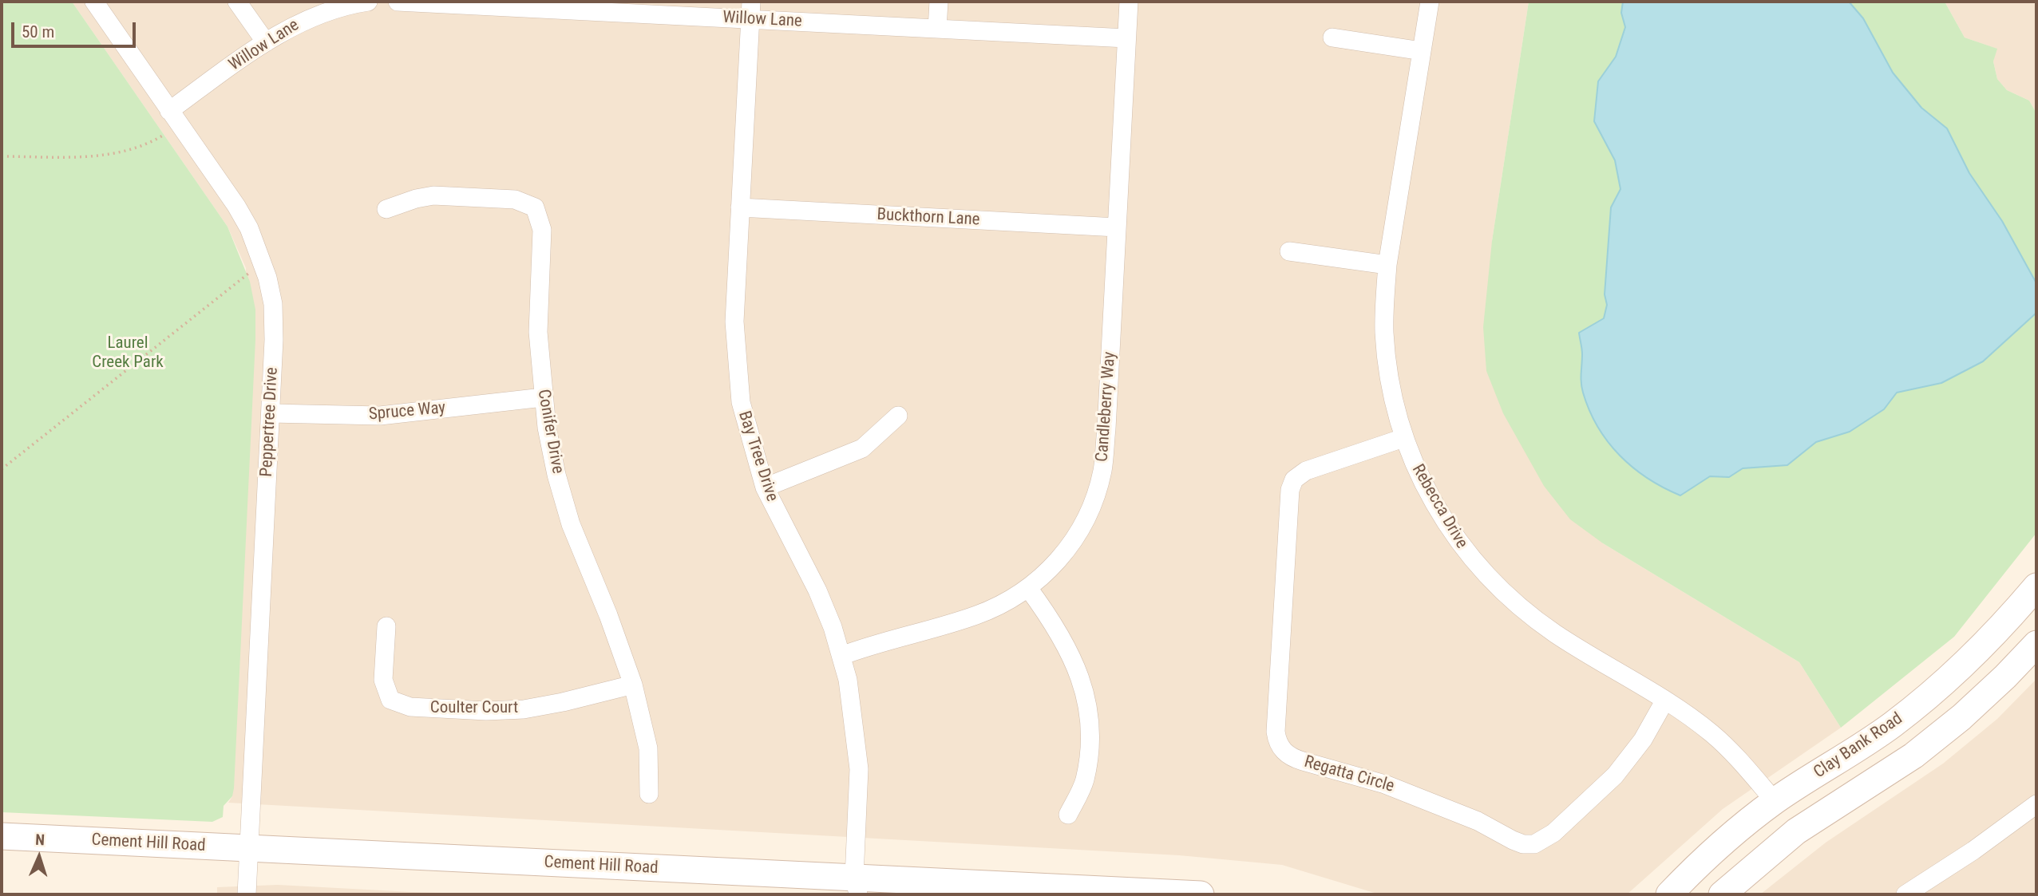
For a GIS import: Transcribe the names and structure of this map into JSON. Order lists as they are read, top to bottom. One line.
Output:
{"streets":{"street":["Willow Lane","Buckthorn Lane","Candleberry Way","Spruce Way","Peppertree Drive","Conifer Drive","Bay Tree Drive","Rebecca Drive","Coulter Court","Clay Bank Road","Regatta Circle","Cement Hill Road"]},"crossings":[["Willow Lane","Candleberry Way"],["Willow Lane","Peppertree Drive"],["Willow Lane","Bay Tree Drive"],["Buckthorn Lane","Candleberry Way"],["Buckthorn Lane","Bay Tree Drive"],["Candleberry Way","Bay Tree Drive"],["Spruce Way","Peppertree Drive"],["Spruce Way","Conifer Drive"],["Peppertree Drive","Cement Hill Road"],["Conifer Drive","Coulter Court"],["Bay Tree Drive","Cement Hill Road"],["Rebecca Drive","Clay Bank Road"],["Rebecca Drive","Regatta Circle"]],"parks":["Laurel Creek Park"],"scale_bar":"50 m","north":"top"}
